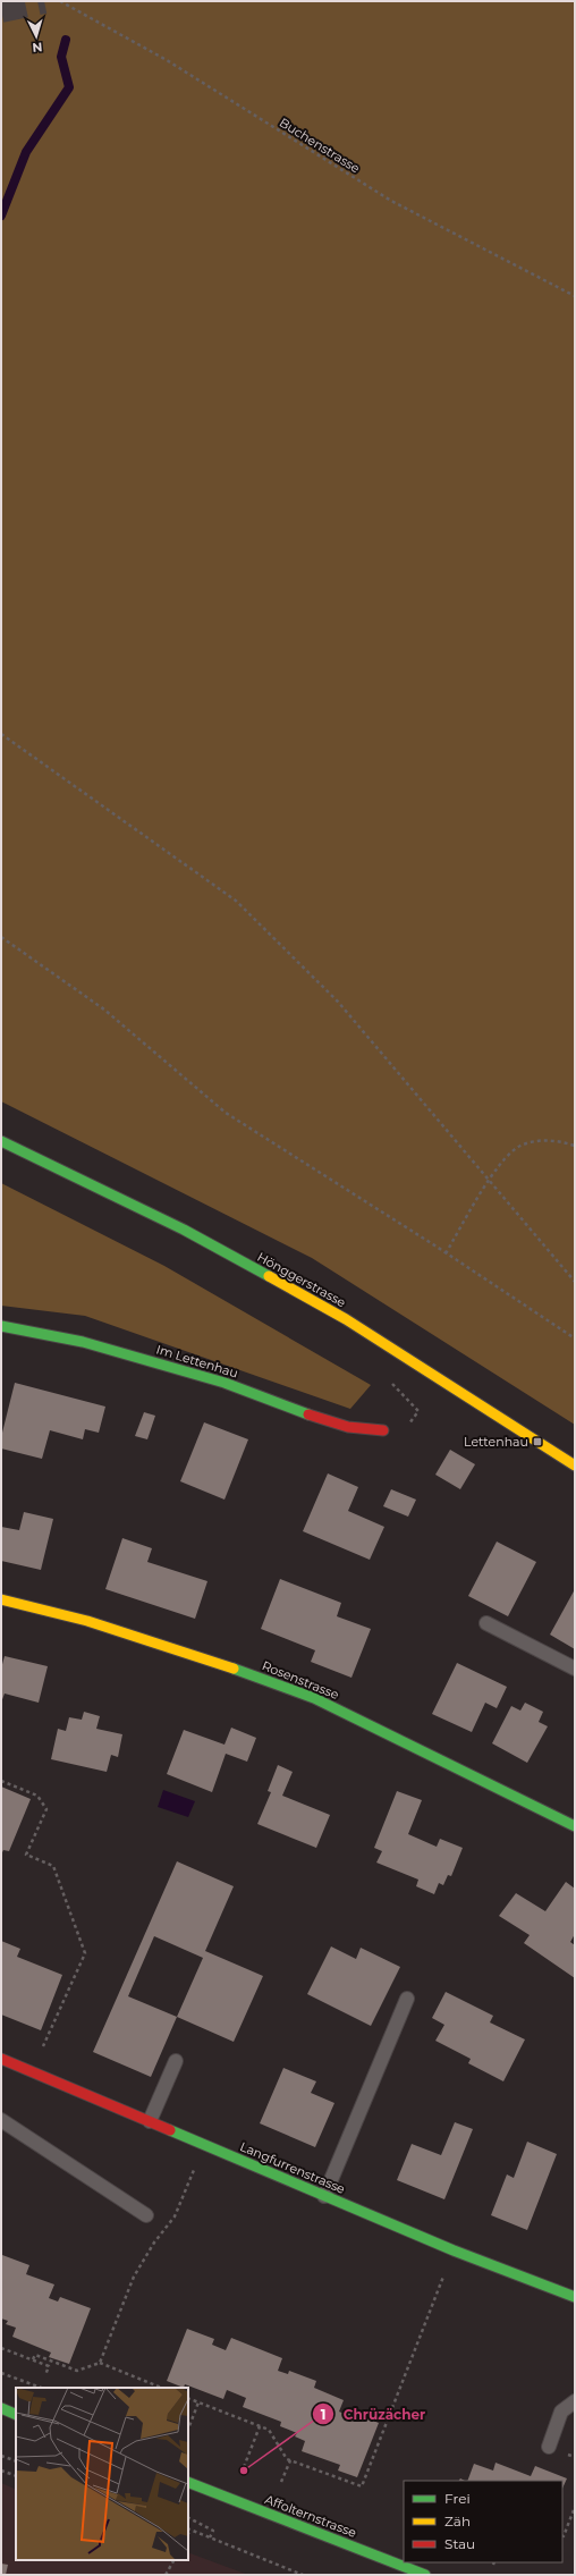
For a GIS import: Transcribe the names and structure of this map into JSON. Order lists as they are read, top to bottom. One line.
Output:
{"streets":{"street":["Hönggerstrasse","Im Lettenhau","Rosenstrasse","Langfurrenstrasse","Affolternstrasse"],"path":["Buchenstrasse"]},"places":{"transit":["Lettenhau"],"other":["Chrüzächer"]},"legend":["Frei","Zäh","Stau"],"north":"bottom"}
